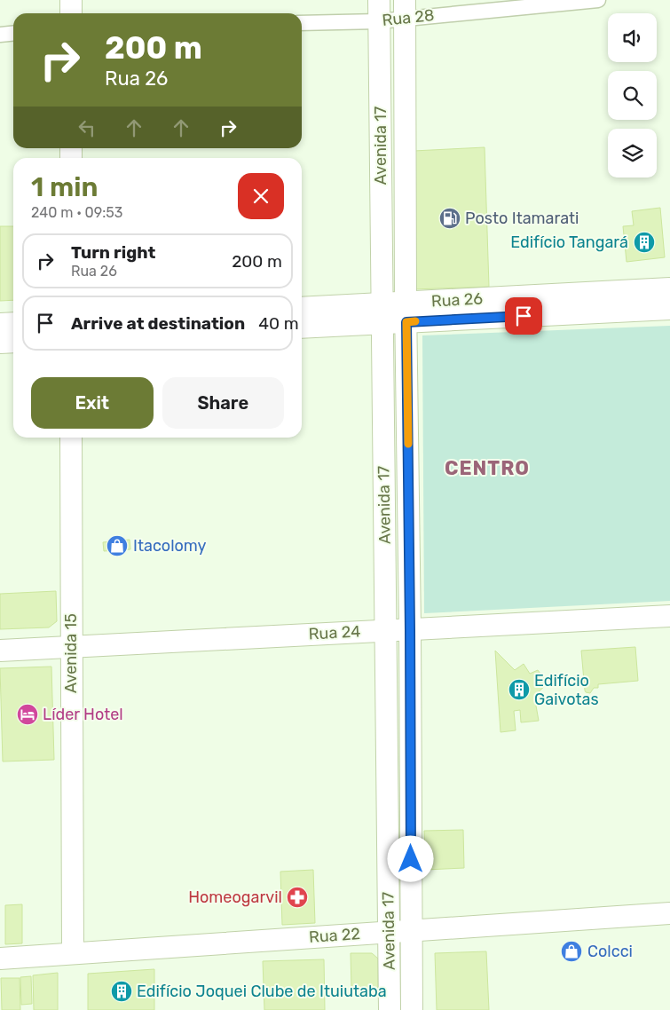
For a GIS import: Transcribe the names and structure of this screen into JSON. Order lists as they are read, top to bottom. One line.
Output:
{"streets":{"street":["Rua 28","Avenida 17","Rua 26","Rua 24","Avenida 15","Rua 22"]},"crossings":[["Rua 28","Avenida 17"],["Avenida 17","Rua 26"],["Avenida 17","Rua 24"],["Avenida 17","Rua 22"],["Rua 24","Avenida 15"],["Avenida 15","Rua 22"]],"districts":["CENTRO"],"places":{"fuel station":["Posto Itamarati"],"building":["Edifício Tangará","Edifício Gaivotas","Edifício Joquei Clube de Ituiutaba"],"shop":["Itacolomy","Colcci"],"hotel":["Líder Hotel"],"pharmacy":["Homeogarvil"]},"page":{"turn":["200 m","Rua 26"],"heading":["1 min","240 m · 09:53"],"list":[{"name":"Turn right","note":"Rua 26","value":"200 m"},{"name":"Arrive at destination","value":"40 m"}],"buttons":["Exit","Share"]}}
